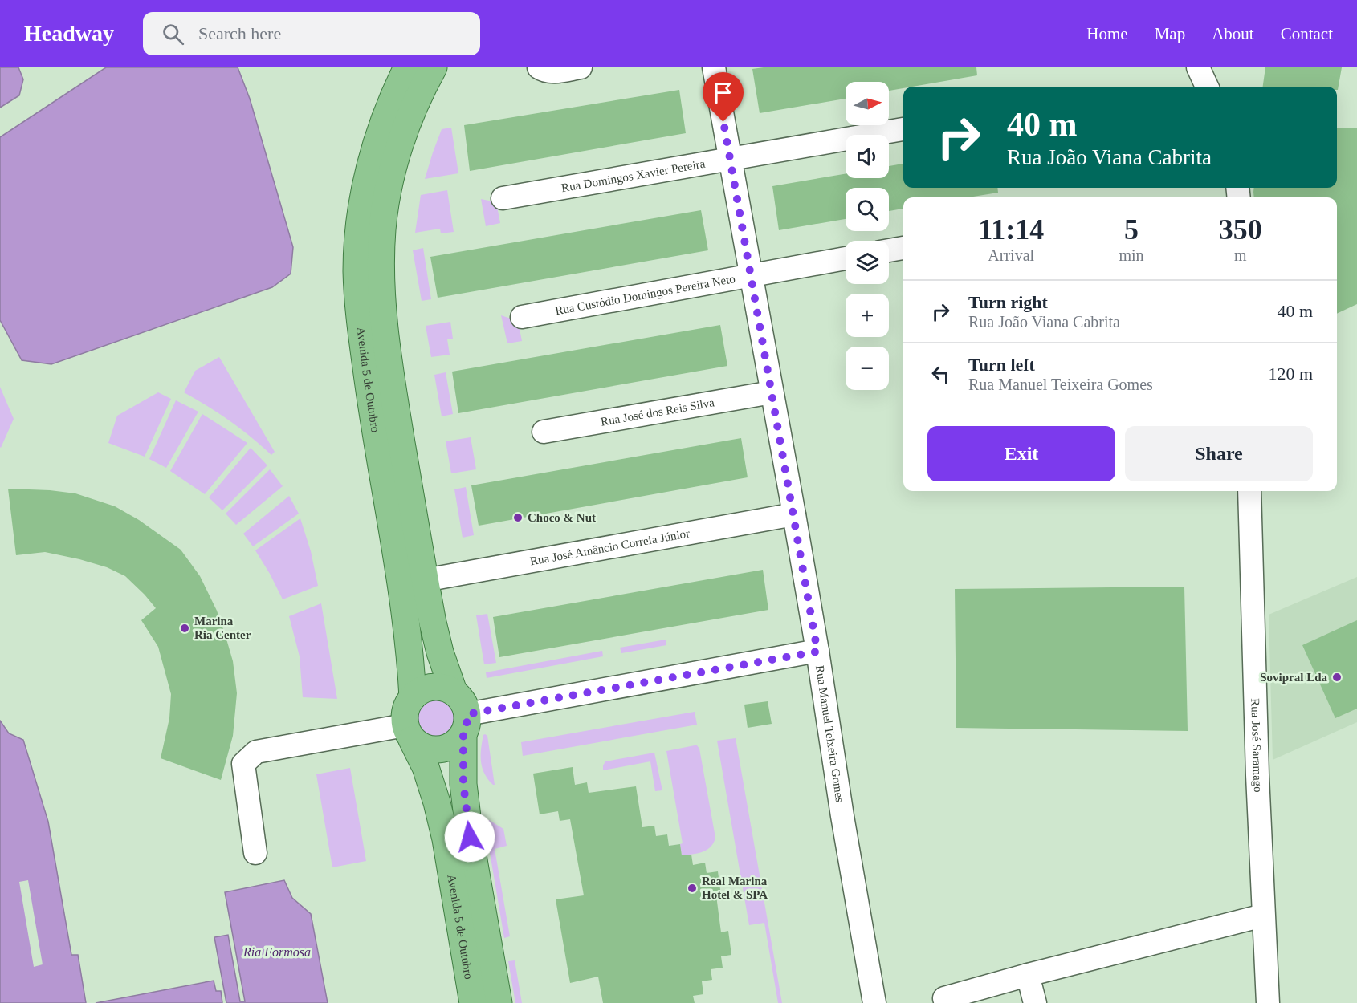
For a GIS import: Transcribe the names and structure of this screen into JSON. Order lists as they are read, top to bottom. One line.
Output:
{"streets":{"main road":["Avenida 5 de Outubro"],"street":["Rua Domingos Xavier Pereira","Rua Custódio Domingos Pereira Neto","Rua José dos Reis Silva","Rua José Amâncio Correia Júnior","Rua Manuel Teixeira Gomes","Rua José Saramago"]},"crossings":[["Rua Domingos Xavier Pereira","Rua Manuel Teixeira Gomes"],["Rua Custódio Domingos Pereira Neto","Rua Manuel Teixeira Gomes"],["Avenida 5 de Outubro","Rua José Amâncio Correia Júnior"],["Rua José dos Reis Silva","Rua Manuel Teixeira Gomes"],["Rua José Amâncio Correia Júnior","Rua Manuel Teixeira Gomes"]],"water":["Ria Formosa"],"places":["Choco & Nut","Marina Ria Center","Sovipral Lda","Real Marina Hotel & SPA"],"north":"right","page":{"header":"Headway","search":"Search here","nav":["Home","Map","About","Contact"],"map_buttons":["+","−"],"turn":["40 m","Rua João Viana Cabrita"],"eta":["11:14","Arrival","5","min","350","m"],"list":[{"name":"Turn right","note":"Rua João Viana Cabrita","value":"40 m"},{"name":"Turn left","note":"Rua Manuel Teixeira Gomes","value":"120 m"}],"buttons":["Exit","Share"]}}
